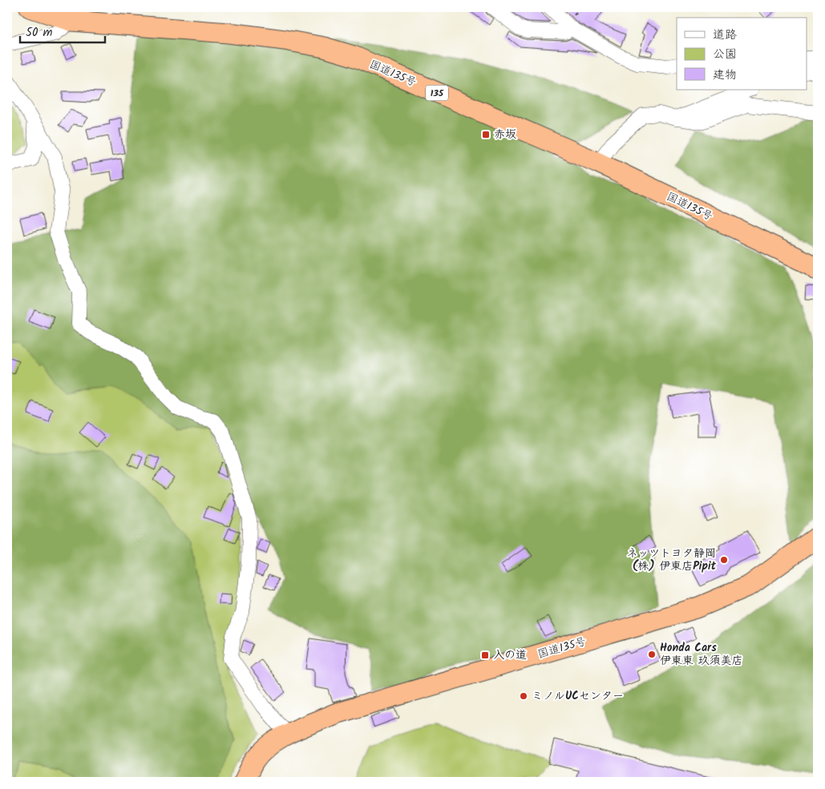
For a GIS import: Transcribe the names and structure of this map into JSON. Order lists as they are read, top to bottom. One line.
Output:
{"streets":{"highway":["国道135号","135"]},"places":{"transit":["赤坂","入の道"],"other":["ネッツトヨタ静岡 (株) 伊東店Pipit","Honda Cars 伊東東 玖須美店","ミノルUCセンター"]},"legend":["道路","公園","建物"],"scale_bar":"50 m"}
